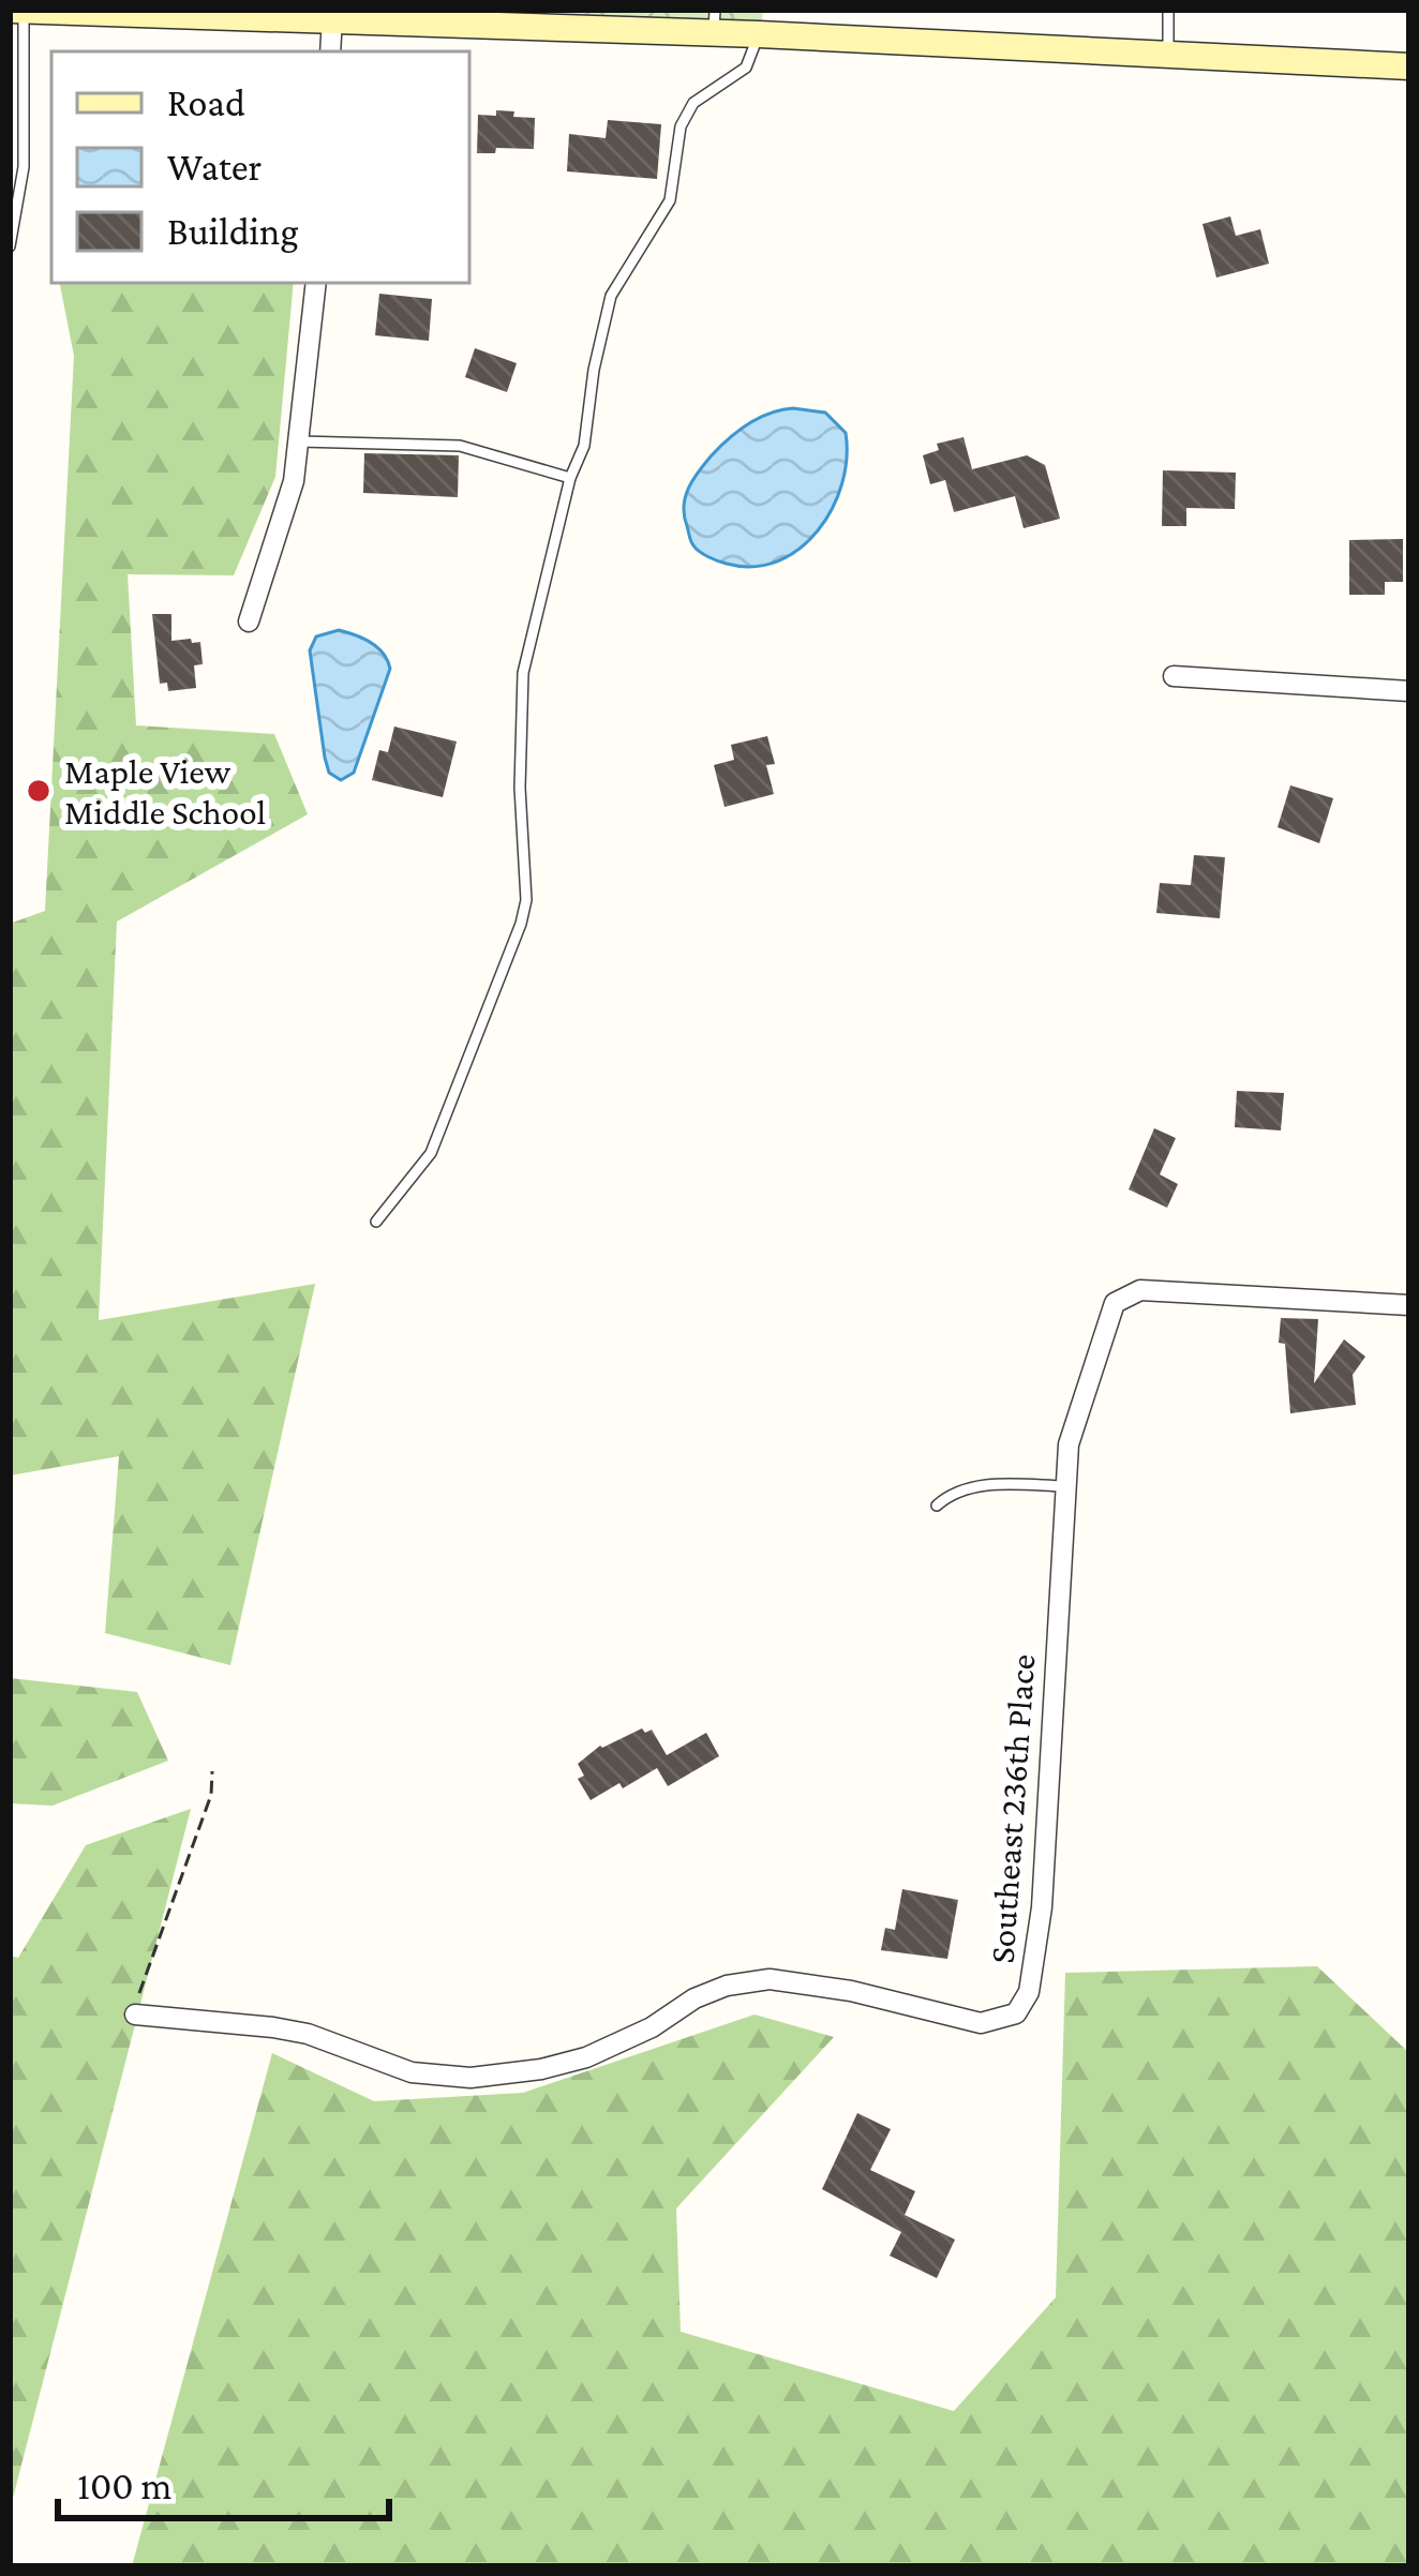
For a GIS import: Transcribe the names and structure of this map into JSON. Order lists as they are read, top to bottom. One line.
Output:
{"streets":{"street":["Southeast 236th Place"]},"places":["Maple View Middle School"],"legend":["Road","Water","Building"],"scale_bar":"100 m"}
